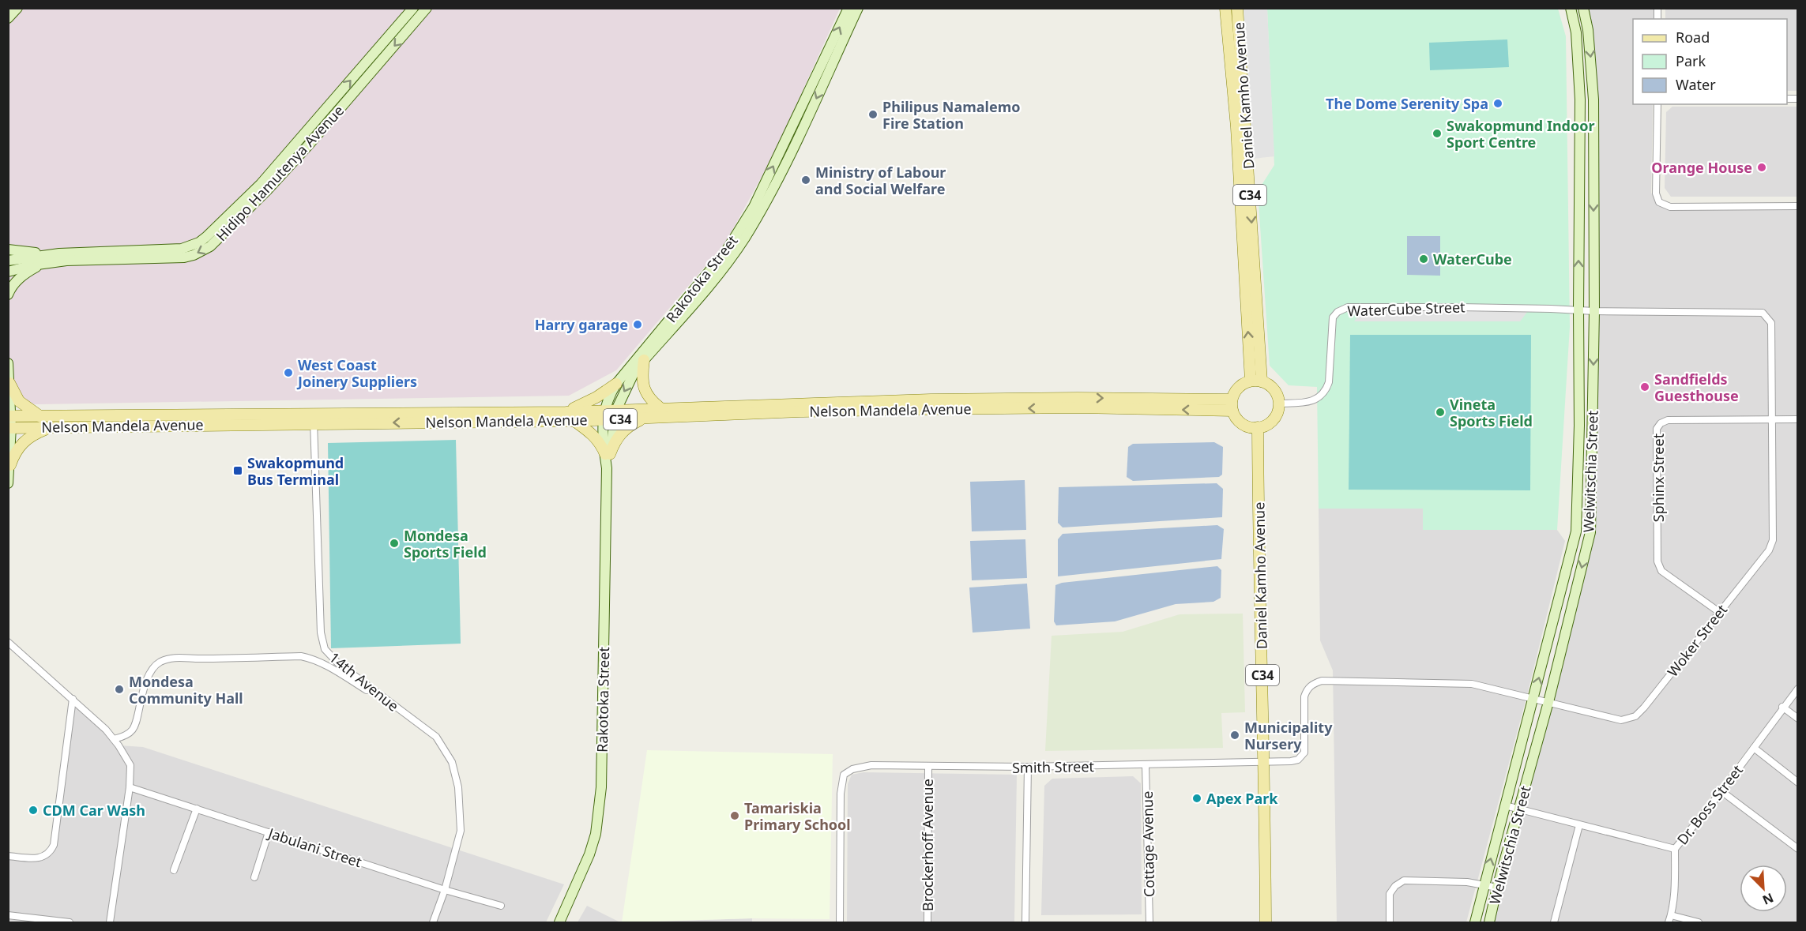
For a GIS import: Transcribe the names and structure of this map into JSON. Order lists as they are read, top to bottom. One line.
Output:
{"streets":{"main road":["Daniel Kamho Avenue","C34","Nelson Mandela Avenue"],"street":["Hidipo Hamutenya Avenue","Rakotoka Street","WaterCube Street","Welwitschia Street","Sphinx Street","Woker Street","14th Avenue","Smith Street","Dr. Boss Street","Cottage Avenue","Brockerhoff Avenue","Jabulani Street"]},"crossings":[["Daniel Kamho Avenue","WaterCube Street"],["Daniel Kamho Avenue","Nelson Mandela Avenue"],["Daniel Kamho Avenue","Woker Street"],["Daniel Kamho Avenue","Smith Street"],["Rakotoka Street","Nelson Mandela Avenue"],["WaterCube Street","Nelson Mandela Avenue"],["WaterCube Street","Welwitschia Street"],["WaterCube Street","Woker Street"],["Nelson Mandela Avenue","14th Avenue"],["Welwitschia Street","Woker Street"],["Welwitschia Street","Dr. Boss Street"],["Sphinx Street","Woker Street"],["Woker Street","Smith Street"],["14th Avenue","Jabulani Street"],["Smith Street","Cottage Avenue"],["Smith Street","Brockerhoff Avenue"]],"places":{"other":["The Dome Serenity Spa","Philipus Namalemo Fire Station","Swakopmund Indoor Sport Centre","Orange House","Ministry of Labour and Social Welfare","WaterCube","Harry garage","West Coast Joinery Suppliers","Sandfields Guesthouse","Vineta Sports Field","Mondesa Sports Field","Mondesa Community Hall","Municipality Nursery","Apex Park","CDM Car Wash","Tamariskia Primary School"],"transit":["Swakopmund Bus Terminal"]},"legend":["Road","Park","Water"],"north":"bottom right"}
